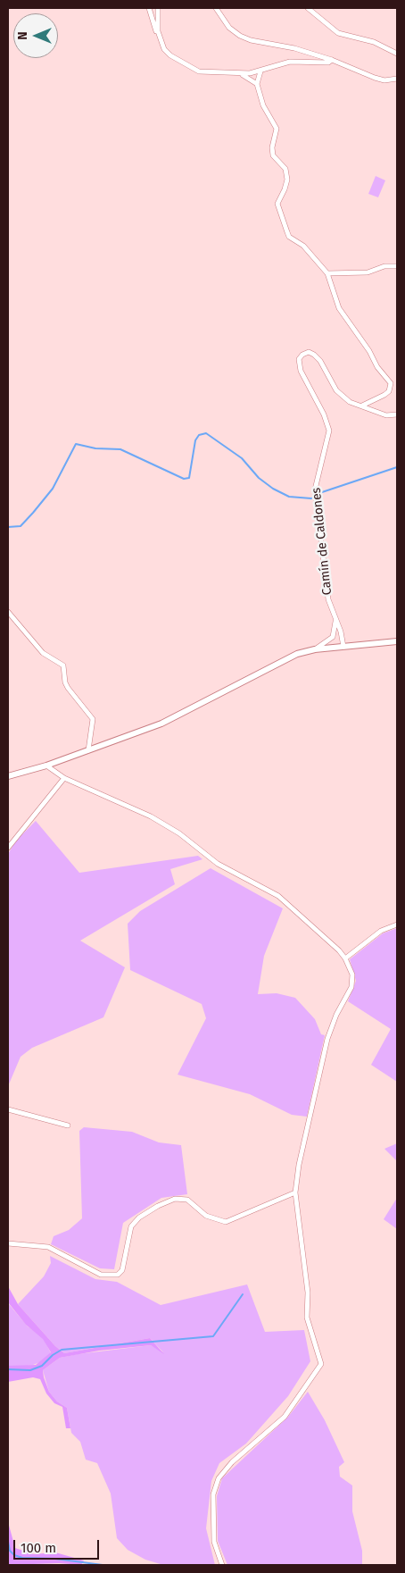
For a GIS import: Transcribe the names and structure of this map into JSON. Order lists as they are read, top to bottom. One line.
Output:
{"streets":{"street":["Camín de Caldones"]},"scale_bar":"100 m","north":"left"}
